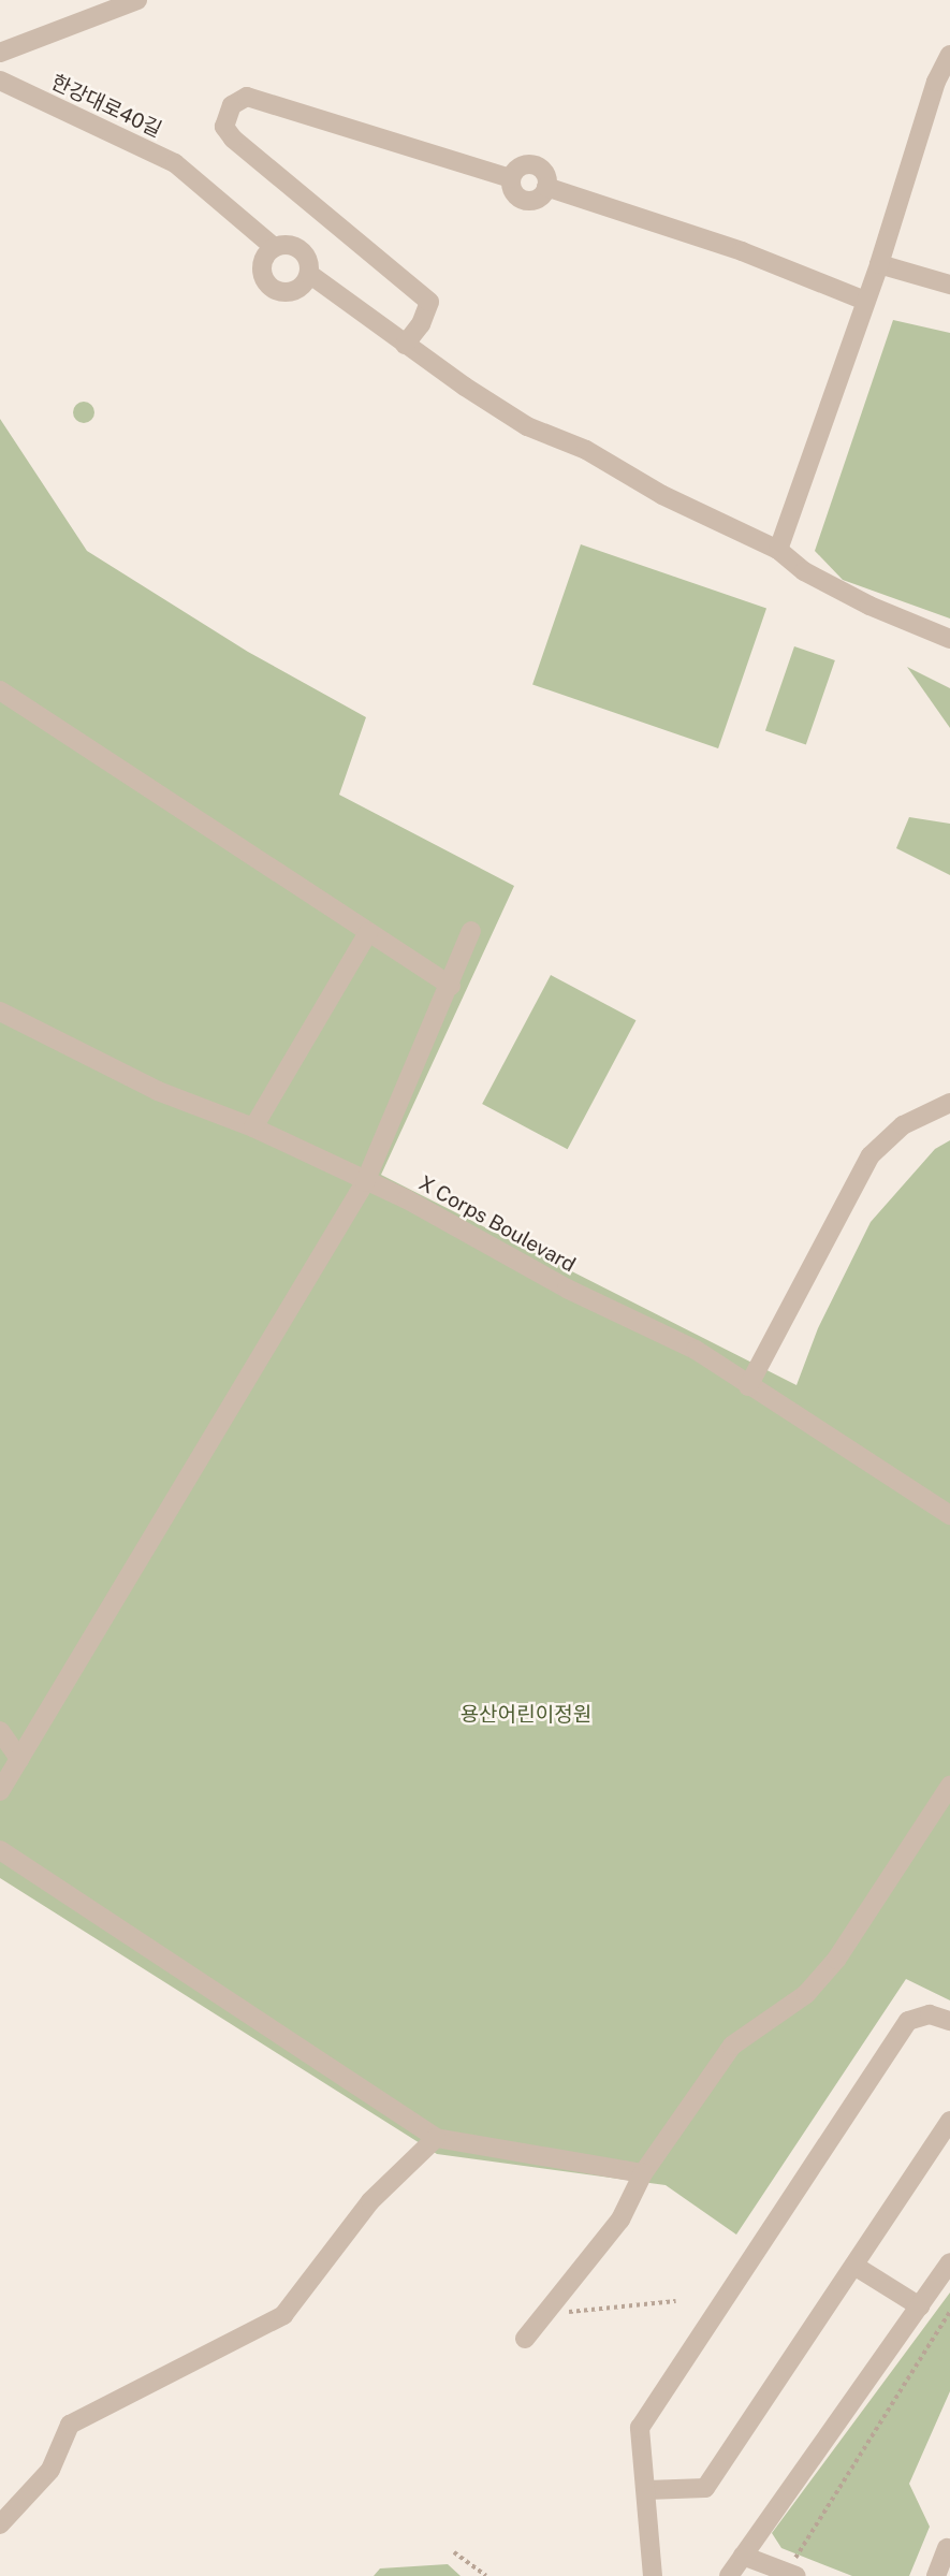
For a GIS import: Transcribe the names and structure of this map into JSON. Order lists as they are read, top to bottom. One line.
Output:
{"streets":{"street":["한강대로40길","X Corps Boulevard"]},"parks":["용산어린이정원"]}
